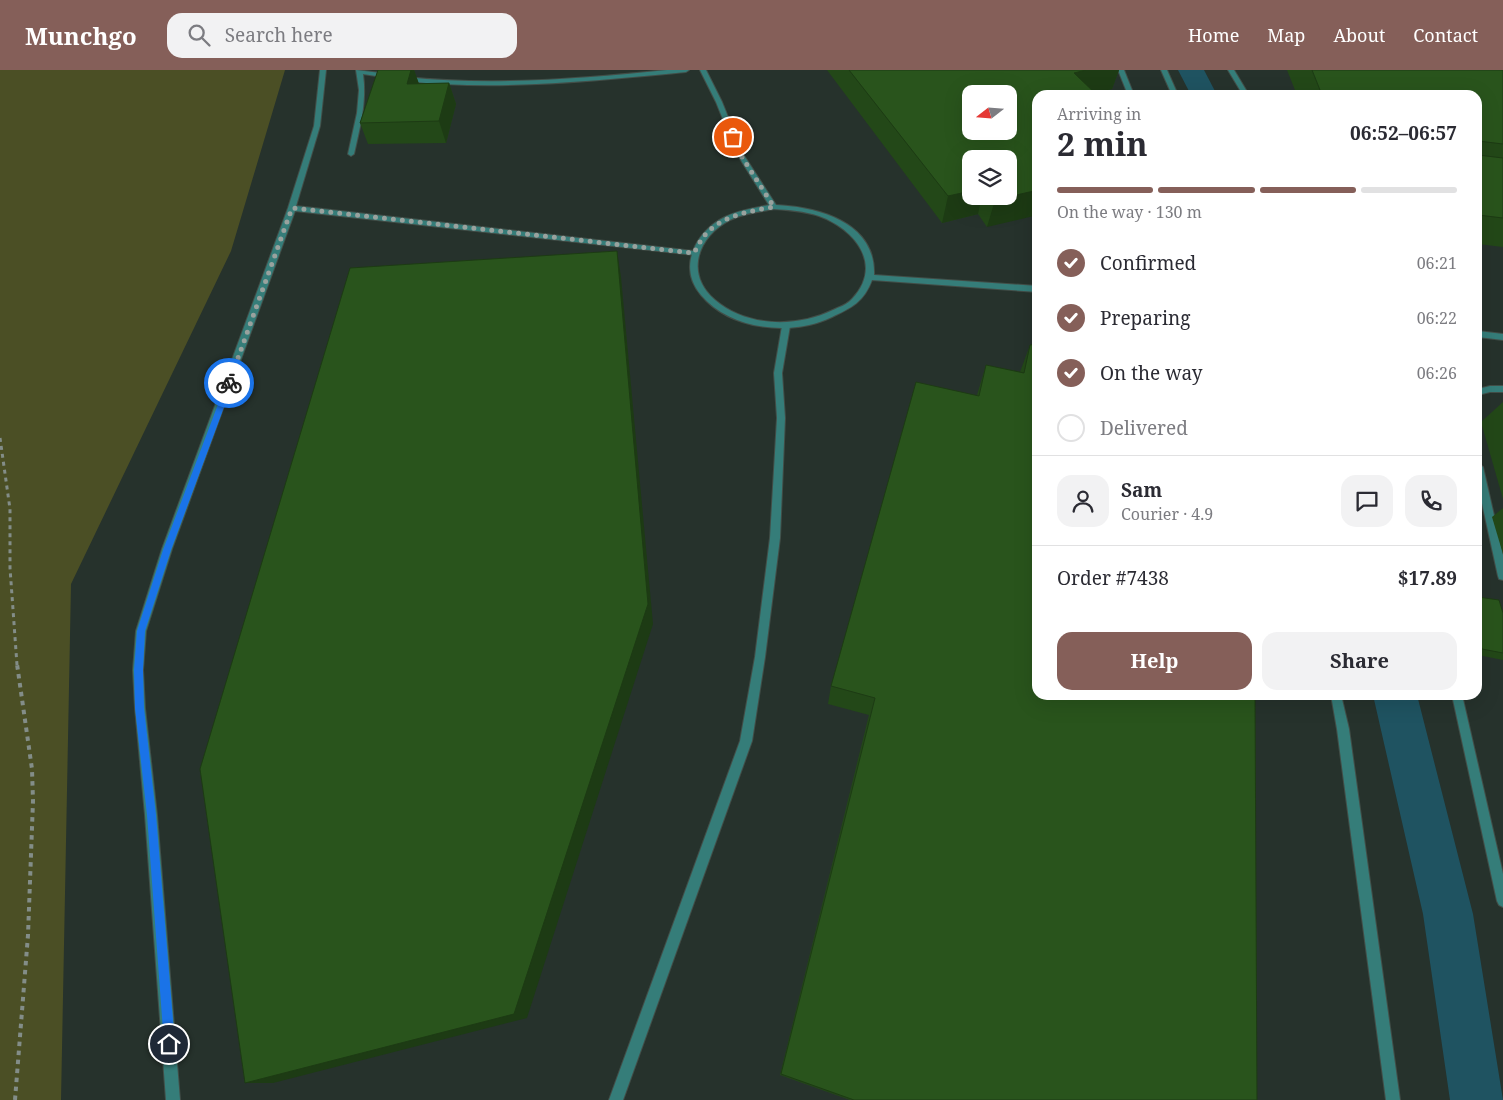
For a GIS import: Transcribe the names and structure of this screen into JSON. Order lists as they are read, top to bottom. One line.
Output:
{"north":"left","page":{"header":"Munchgo","search":"Search here","nav":["Home","Map","About","Contact"],"heading":["2 min","Arriving in","06:52–06:57"],"panel":["Sam","Courier · 4.9","Order #7438","$17.89"],"bar":"On the way · 130 m","list":[["Confirmed","06:21"],["Preparing","06:22"],["On the way","06:26"],"Delivered"],"buttons":["Help","Share"]}}
